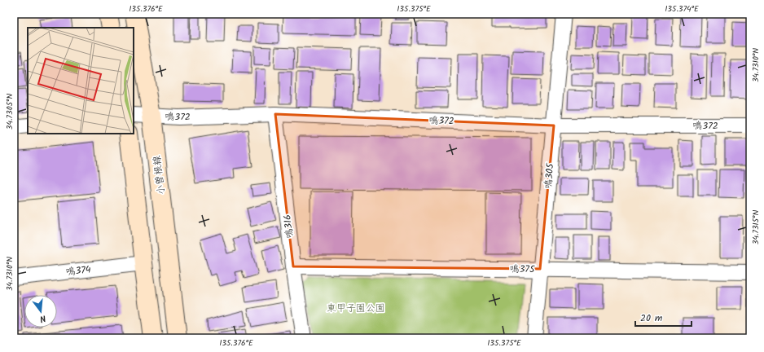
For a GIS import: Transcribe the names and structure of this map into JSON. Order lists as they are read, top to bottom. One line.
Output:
{"streets":{"street":["鳴372","小曽根線","鳴305","鳴316","鳴375","鳴374"]},"crossings":[["鳴372","小曽根線"],["鳴372","鳴305"],["鳴372","鳴316"],["鳴305","鳴375"],["鳴316","鳴375"]],"parks":["東甲子園公園"],"scale_bar":"20 m","north":"bottom","coordinates":["135.376°E","135.375°E","135.374°E","34.7310°N","34.7305°N","34.7315°N"]}
